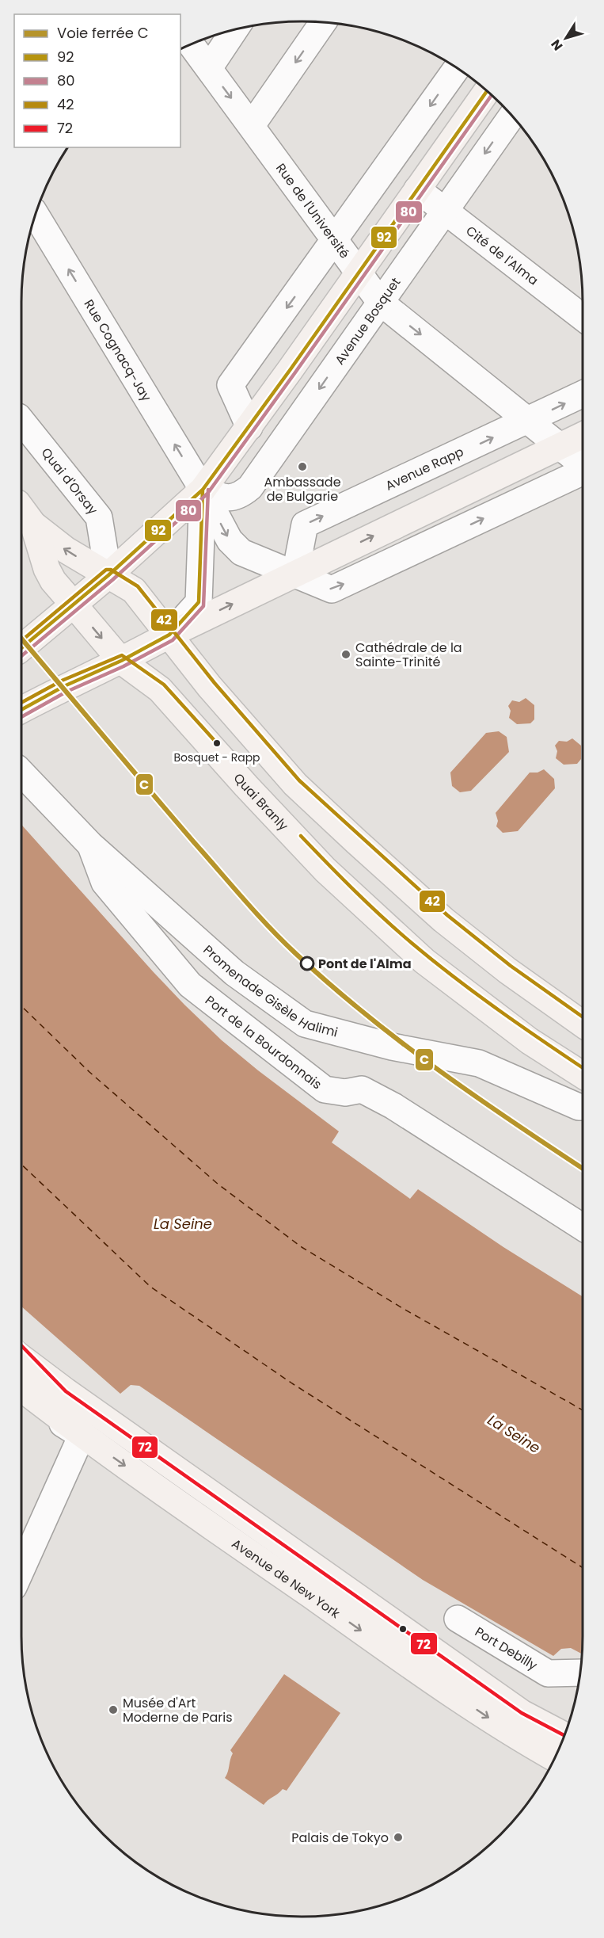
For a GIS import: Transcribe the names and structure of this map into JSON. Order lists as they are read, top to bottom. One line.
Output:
{"streets":{"main road":["Quai Branly","Avenue de New York"],"street":["Rue de l'Université","Cité de l'Alma","Avenue Bosquet","Rue Cognacq-Jay","Avenue Rapp","Quai d'Orsay","Promenade Gisèle Halimi","Port de la Bourdonnais","Port Debilly"]},"crossings":[["Rue de l'Université","Avenue Bosquet"],["Rue de l'Université","Avenue Rapp"],["Cité de l'Alma","Avenue Bosquet"],["Avenue Bosquet","Rue Cognacq-Jay"],["Rue Cognacq-Jay","Avenue Rapp"],["Promenade Gisèle Halimi","Port de la Bourdonnais"]],"one_way":["Rue de l'Université","Avenue de New York"],"water":["La Seine"],"places":["Ambassade de Bulgarie","Cathédrale de la Sainte-Trinité","Bosquet - Rapp","Pont de l'Alma","Musée d'Art Moderne de Paris","Palais de Tokyo"],"lines":["transit line 92","transit line 80","transit line 42","rail line C","transit line 72"],"legend":["Voie ferrée C","92","80","42","72"],"north":"bottom left"}
